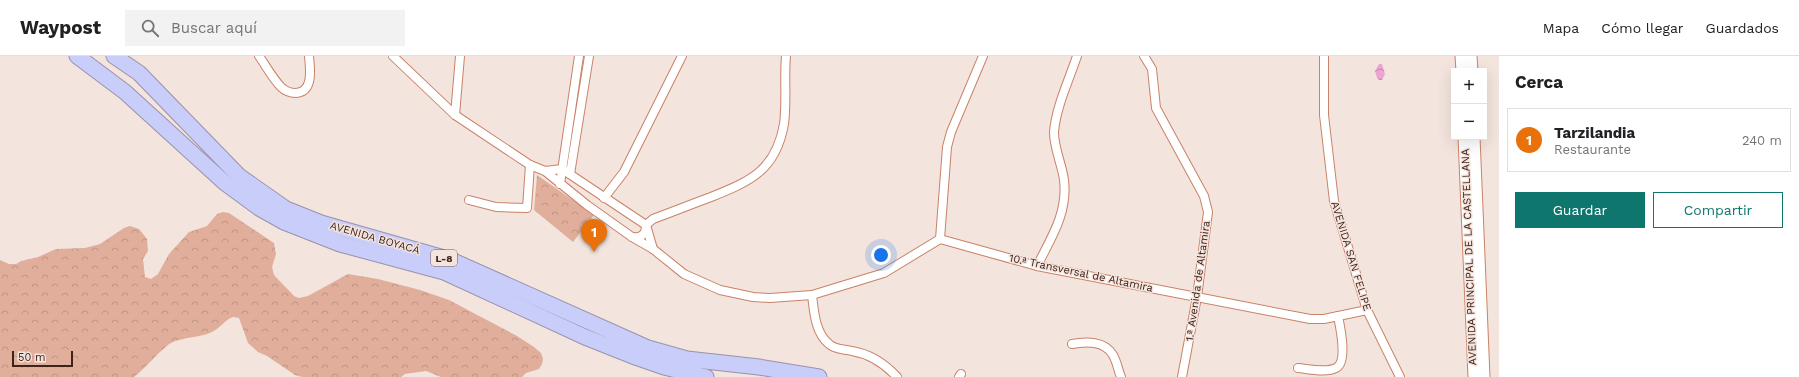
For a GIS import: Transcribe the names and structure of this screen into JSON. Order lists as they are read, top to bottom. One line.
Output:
{"streets":{"highway":["AVENIDA BOYACÁ","L-8"],"street":["AVENIDA SAN FELIPE","AVENIDA PRINCIPAL DE LA CASTELLANA","10.ª Transversal de Altamira","1.ª Avenida de Altamira"]},"crossings":[["AVENIDA SAN FELIPE","10.ª Transversal de Altamira"],["10.ª Transversal de Altamira","1.ª Avenida de Altamira"]],"scale_bar":"50 m","page":{"header":"Waypost","search":"Buscar aquí","nav":["Mapa","Cómo llegar","Guardados"],"heading":"Cerca","map_buttons":["+","−"],"list":[{"mark":"1","name":"Tarzilandia","note":"Restaurante","value":"240 m"}],"buttons":["Guardar","Compartir"],"pins":"1","scale":"50 m"}}
